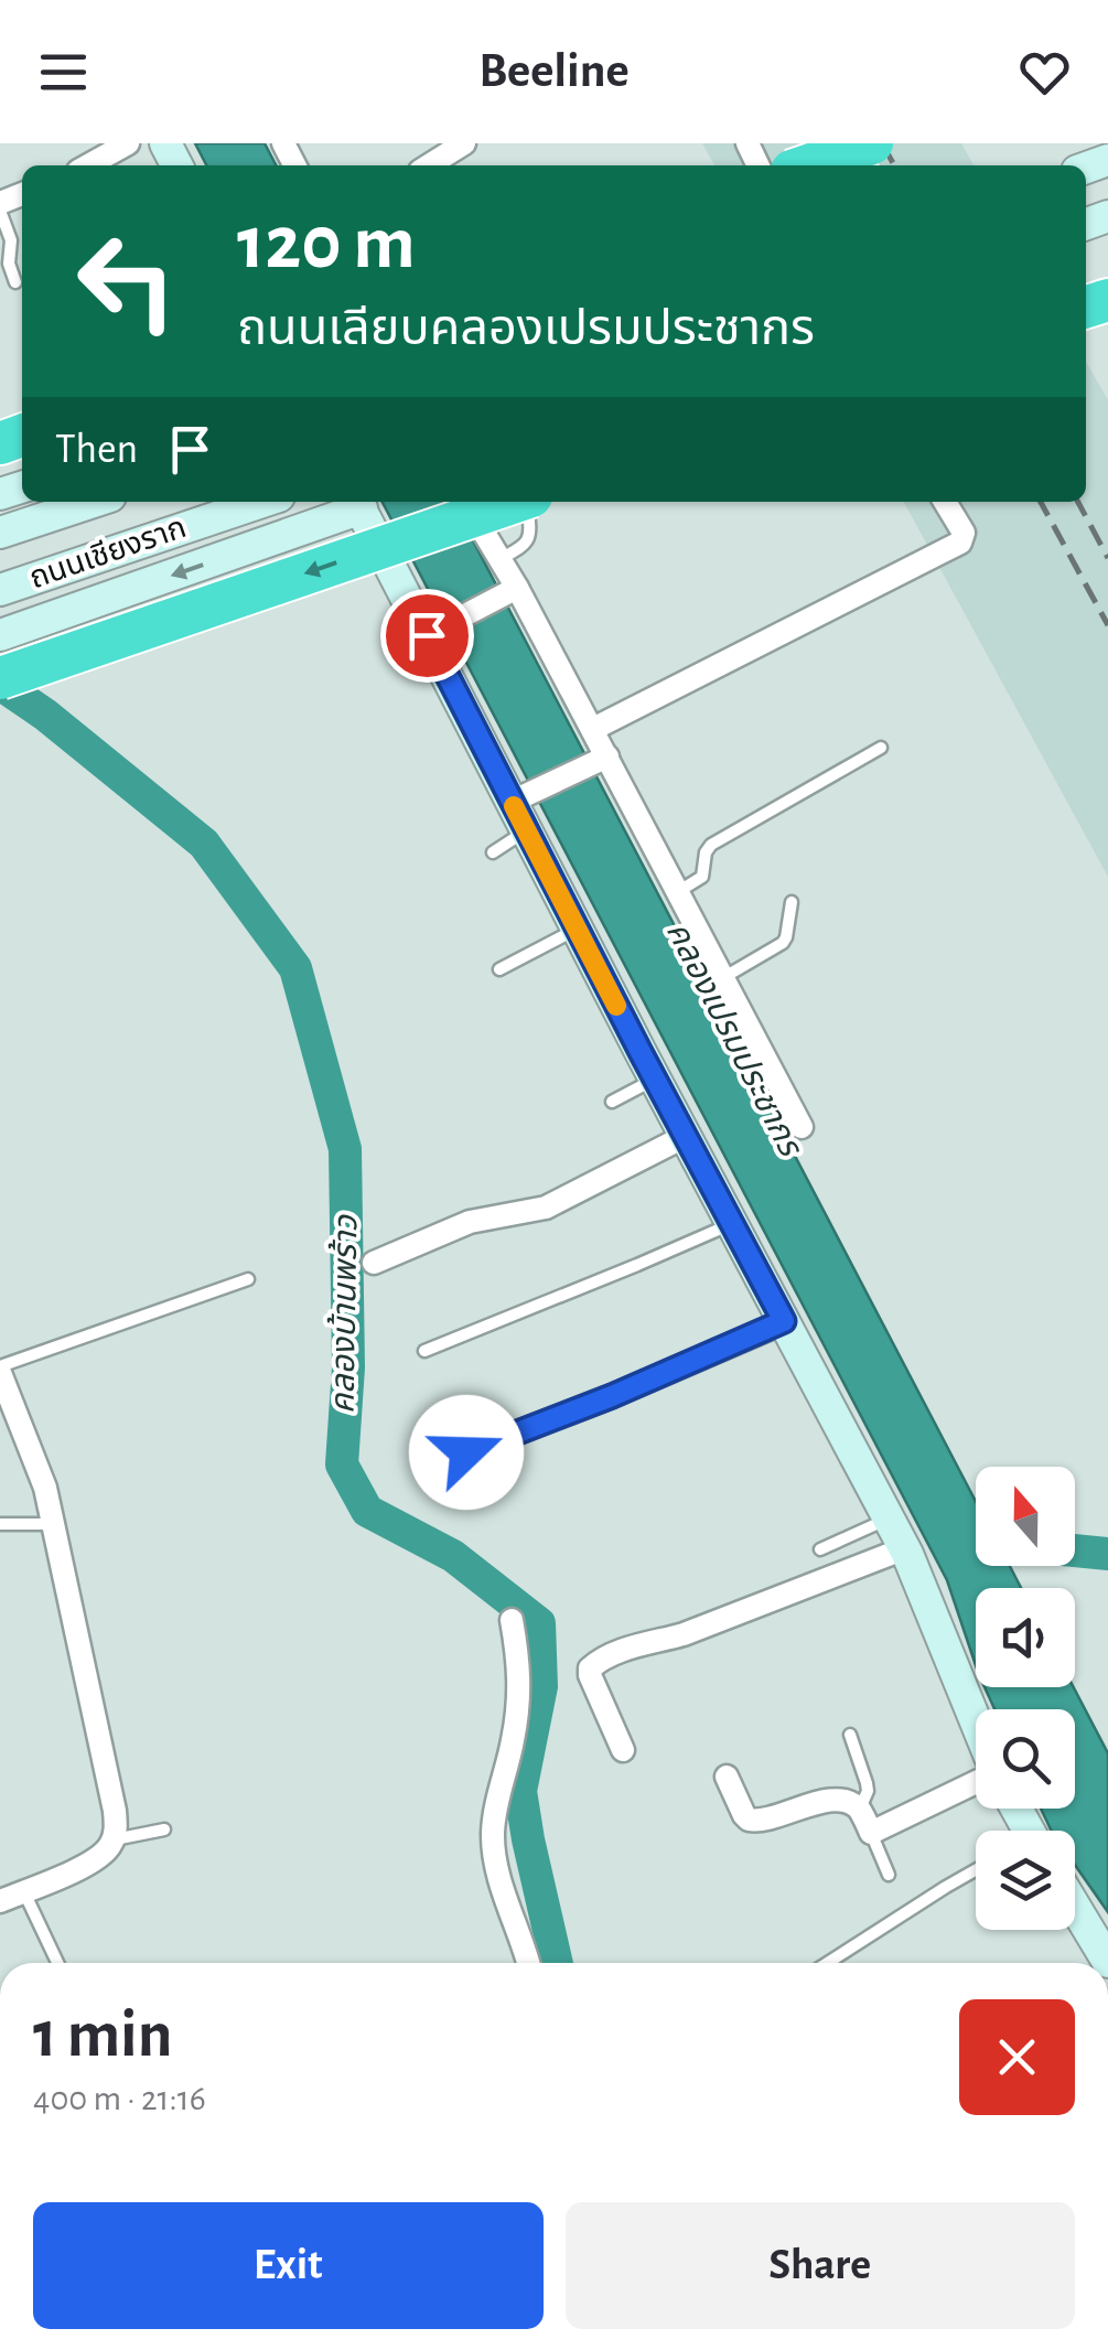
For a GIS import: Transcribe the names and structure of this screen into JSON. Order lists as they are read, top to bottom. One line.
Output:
{"streets":{"street":["ถนนเชียงราก"]},"water":["คลองเปรมประชากร","คลองบ้านพร้าว"],"north":"top","page":{"header":"Beeline","turn":["120 m","ถนนเลียบคลองเปรมประชากร"],"then":"Then","heading":["1 min","400 m · 21:16"],"buttons":["Exit","Share"]}}
